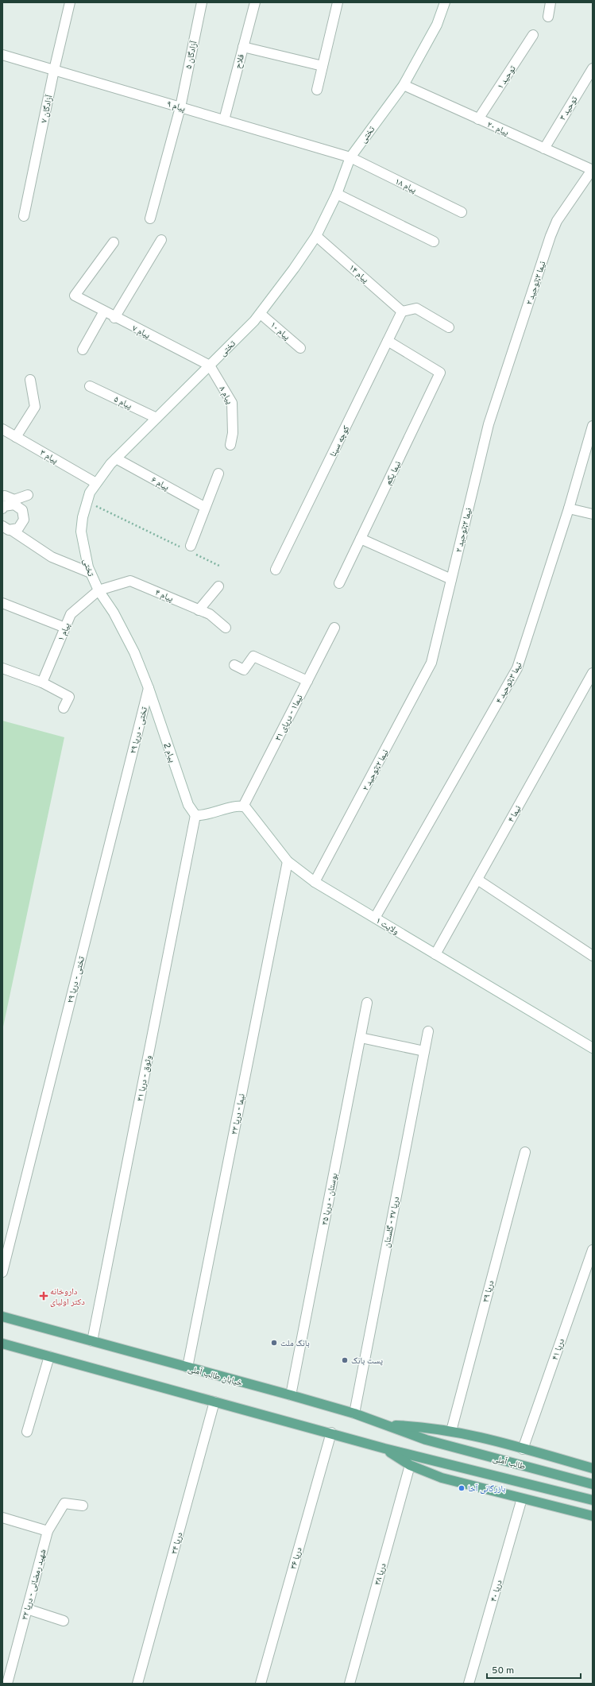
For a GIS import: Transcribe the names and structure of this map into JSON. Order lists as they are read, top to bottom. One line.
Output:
{"streets":{"main road":["خیابان طالب آملی","طالب آملی"],"street":["آزادگان ۵","فلاح","توحید ۱","پیام ۹","توحید ۳","آزادگان ۷","پیام ۲۰","تختی","پیام ۱۸","پیام ۱۴","نیما ۲;توحید ۲","پیام ۱۰","پیام ۷","پیام ۸","پیام ۵","کوچه سینا","پيام ۳","نیما یکم","پیام ۶","پیام ۴","پیام ۱","نیما ۳;توحید ۴","نیما۱ - دریای ۳۱","تختی - دریا ۲۹","پیام 2","نیما ۴","ولایت ۱","وثوق - دریا ۳۱","نیما - دریا ۳۳","بوستان - دریا ۳۵","دریا ۳۷ - گلستان","دریا ۳۹","دریا ۴۱","دریا ۳۴","دریا ۳۶","دریا ۳۸","شهید رمضانی - دریا ۳۲","دریا ۴۰"]},"crossings":[["آزادگان ۵","پیام ۹"],["فلاح","پیام ۹"],["توحید ۱","پیام ۲۰"],["پیام ۹","آزادگان ۷"],["پیام ۹","تختی"],["پیام ۹","پیام ۱۸"],["توحید ۳","پیام ۲۰"],["پیام ۲۰","تختی"],["پیام ۲۰","نیما ۲;توحید ۲"],["تختی","پیام ۱۸"],["تختی","پیام ۱۴"],["تختی","پیام ۱۰"],["تختی","پیام ۷"],["تختی","پیام ۸"],["تختی","پیام ۵"],["تختی","پيام ۳"],["تختی","پیام ۶"],["تختی","پیام ۴"],["تختی","پیام ۱"],["تختی","تختی - دریا ۲۹"],["تختی","پیام 2"],["پیام ۱۴","کوچه سینا"],["نیما ۲;توحید ۲","ولایت ۱"],["پیام ۷","پیام ۸"],["کوچه سینا","نیما یکم"],["پیام ۴","پیام ۱"],["نیما ۳;توحید ۴","ولایت ۱"],["نیما۱ - دریای ۳۱","ولایت ۱"],["تختی - دریا ۲۹","پیام 2"],["پیام 2","وثوق - دریا ۳۱"],["نیما ۴","ولایت ۱"],["ولایت ۱","نیما - دریا ۳۳"],["وثوق - دریا ۳۱","خیابان طالب آملی"],["نیما - دریا ۳۳","خیابان طالب آملی"],["بوستان - دریا ۳۵","خیابان طالب آملی"],["دریا ۳۷ - گلستان","خیابان طالب آملی"],["خیابان طالب آملی","طالب آملی"]],"places":{"health":["داروخانه دکتر اولیای"],"other":["بانک ملت","پست بانک","بازرگانی آخا"]},"scale_bar":"50 m"}
